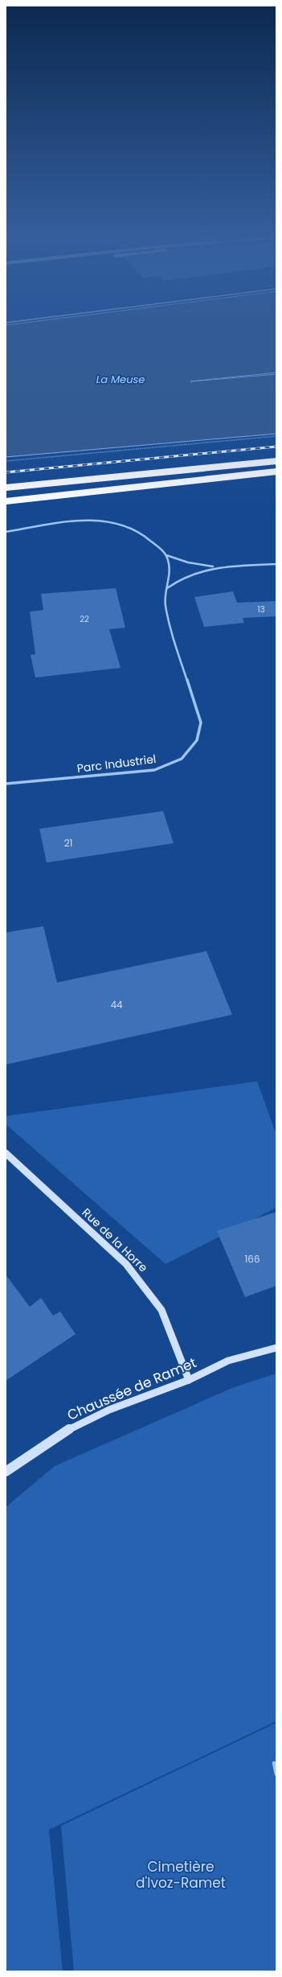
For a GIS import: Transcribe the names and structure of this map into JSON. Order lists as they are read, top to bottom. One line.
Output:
{"streets":{"main road":["Rue de la Horre","Chaussée de Ramet"],"street":["Parc Industriel"]},"crossings":[["Rue de la Horre","Chaussée de Ramet"]],"water":["La Meuse"],"parks":["Cimetière d'Ivoz-Ramet"],"house_numbers":["13","22","21","44","166"]}
